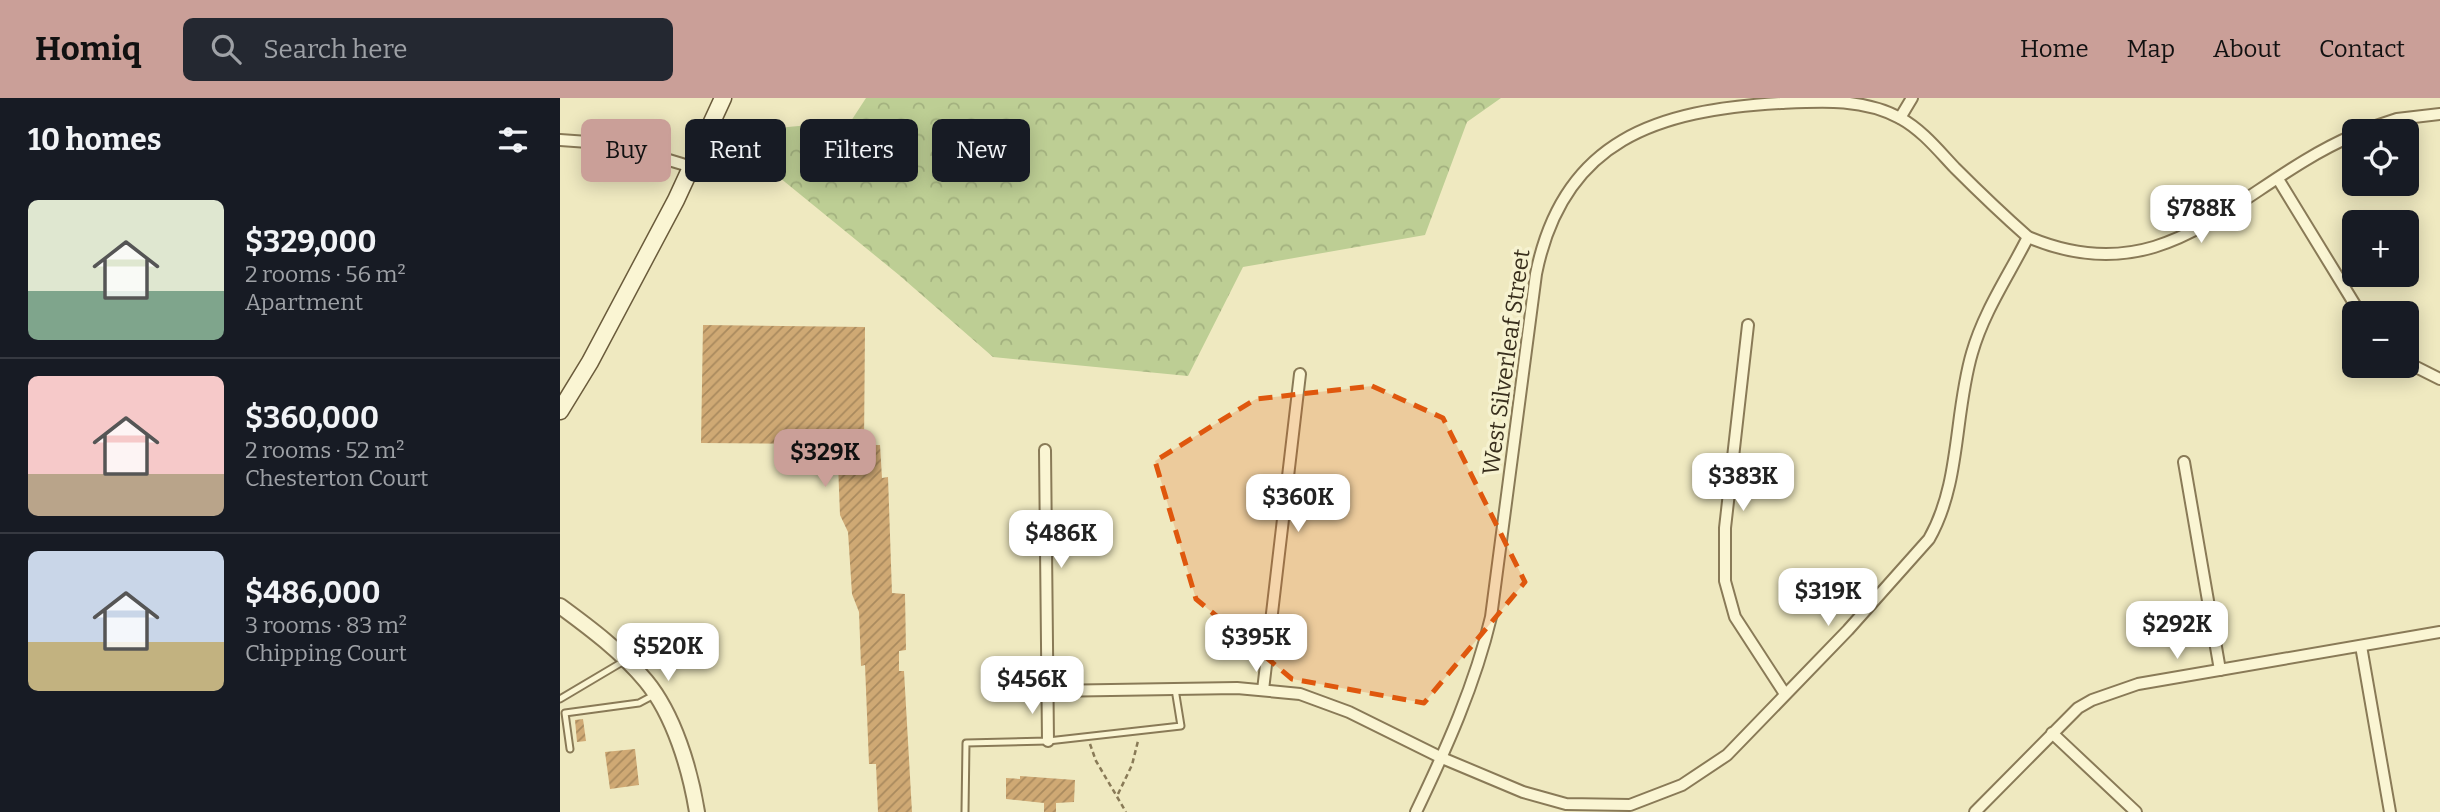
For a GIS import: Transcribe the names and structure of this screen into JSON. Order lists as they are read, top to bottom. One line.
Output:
{"streets":{"street":["West Silverleaf Street"]},"page":{"header":"Homiq","search":"Search here","nav":["Home","Map","About","Contact"],"heading":"10 homes","map_buttons":["+","−"],"chip":["Buy","Rent","Filters","New"],"list":[{"name":"$329,000","note":"2 rooms · 56 m² · Apartment"},{"name":"$360,000","note":"2 rooms · 52 m² · Chesterton Court"},{"name":"$486,000","note":"3 rooms · 83 m² · Chipping Court"}],"price":["$788K","$329K","$383K","$360K","$486K","$319K","$292K","$395K","$520K","$456K"]}}
